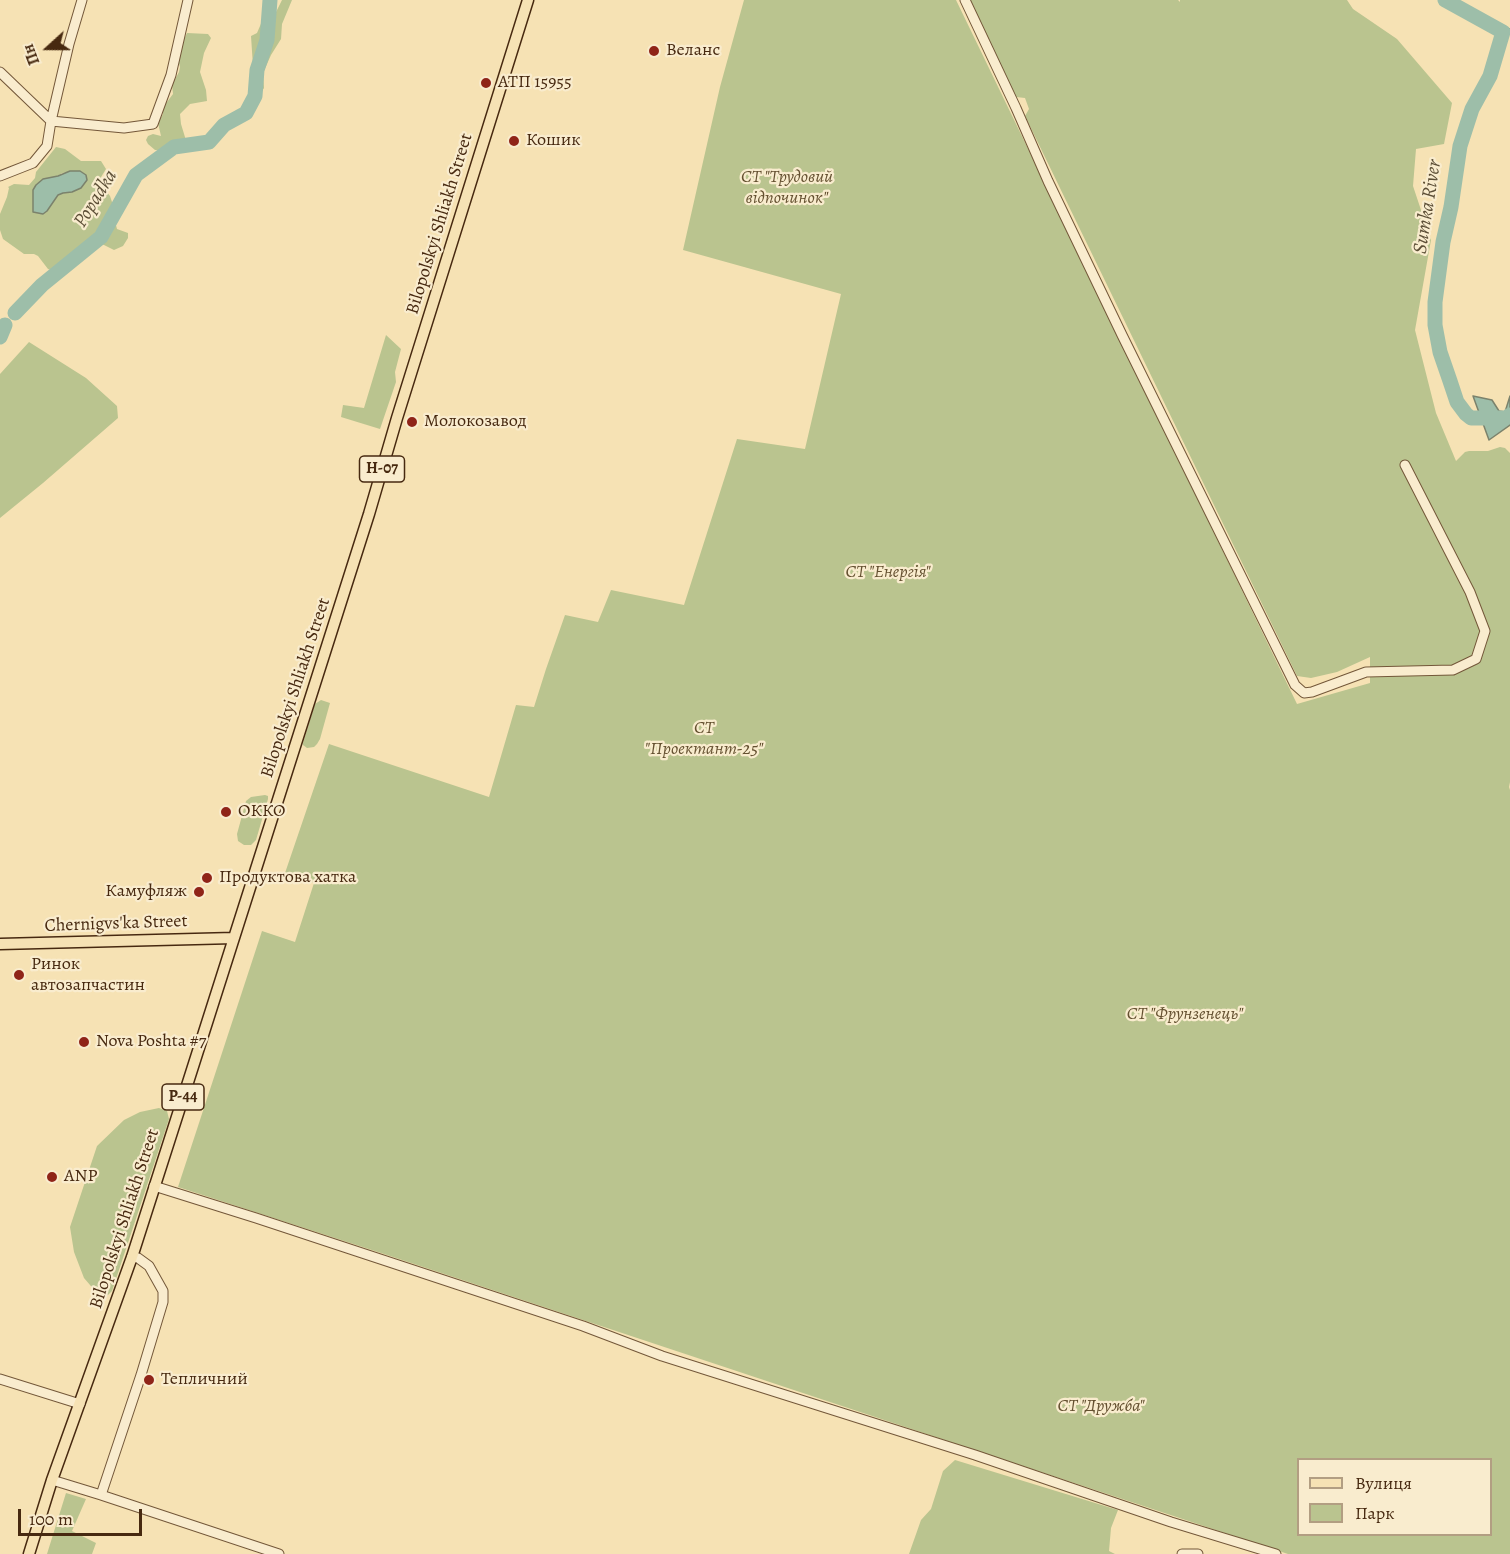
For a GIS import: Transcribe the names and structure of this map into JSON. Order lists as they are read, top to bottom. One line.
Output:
{"streets":{"main road":["Bilopolskyi Shliakh Street","Н-07","Chernigvs'ka Street","Р-44"]},"crossings":[["Bilopolskyi Shliakh Street","Chernigvs'ka Street"]],"water":["Popadka","Sumka River"],"parks":["СТ \"Трудовий відпочинок\"","СТ \"Енергія\"","СТ \"Проектант-25\"","СТ \"Фрунзенець\"","СТ \"Дружба\""],"places":["Веланс","АТП 15955","Кошик","Молокозавод","ОККО","Продуктова хатка","Камуфляж","Ринок автозапчастин","Nova Poshta #7","ANP","Тепличний"],"legend":["Вулиця","Парк"],"scale_bar":"100 m","north":"left"}
